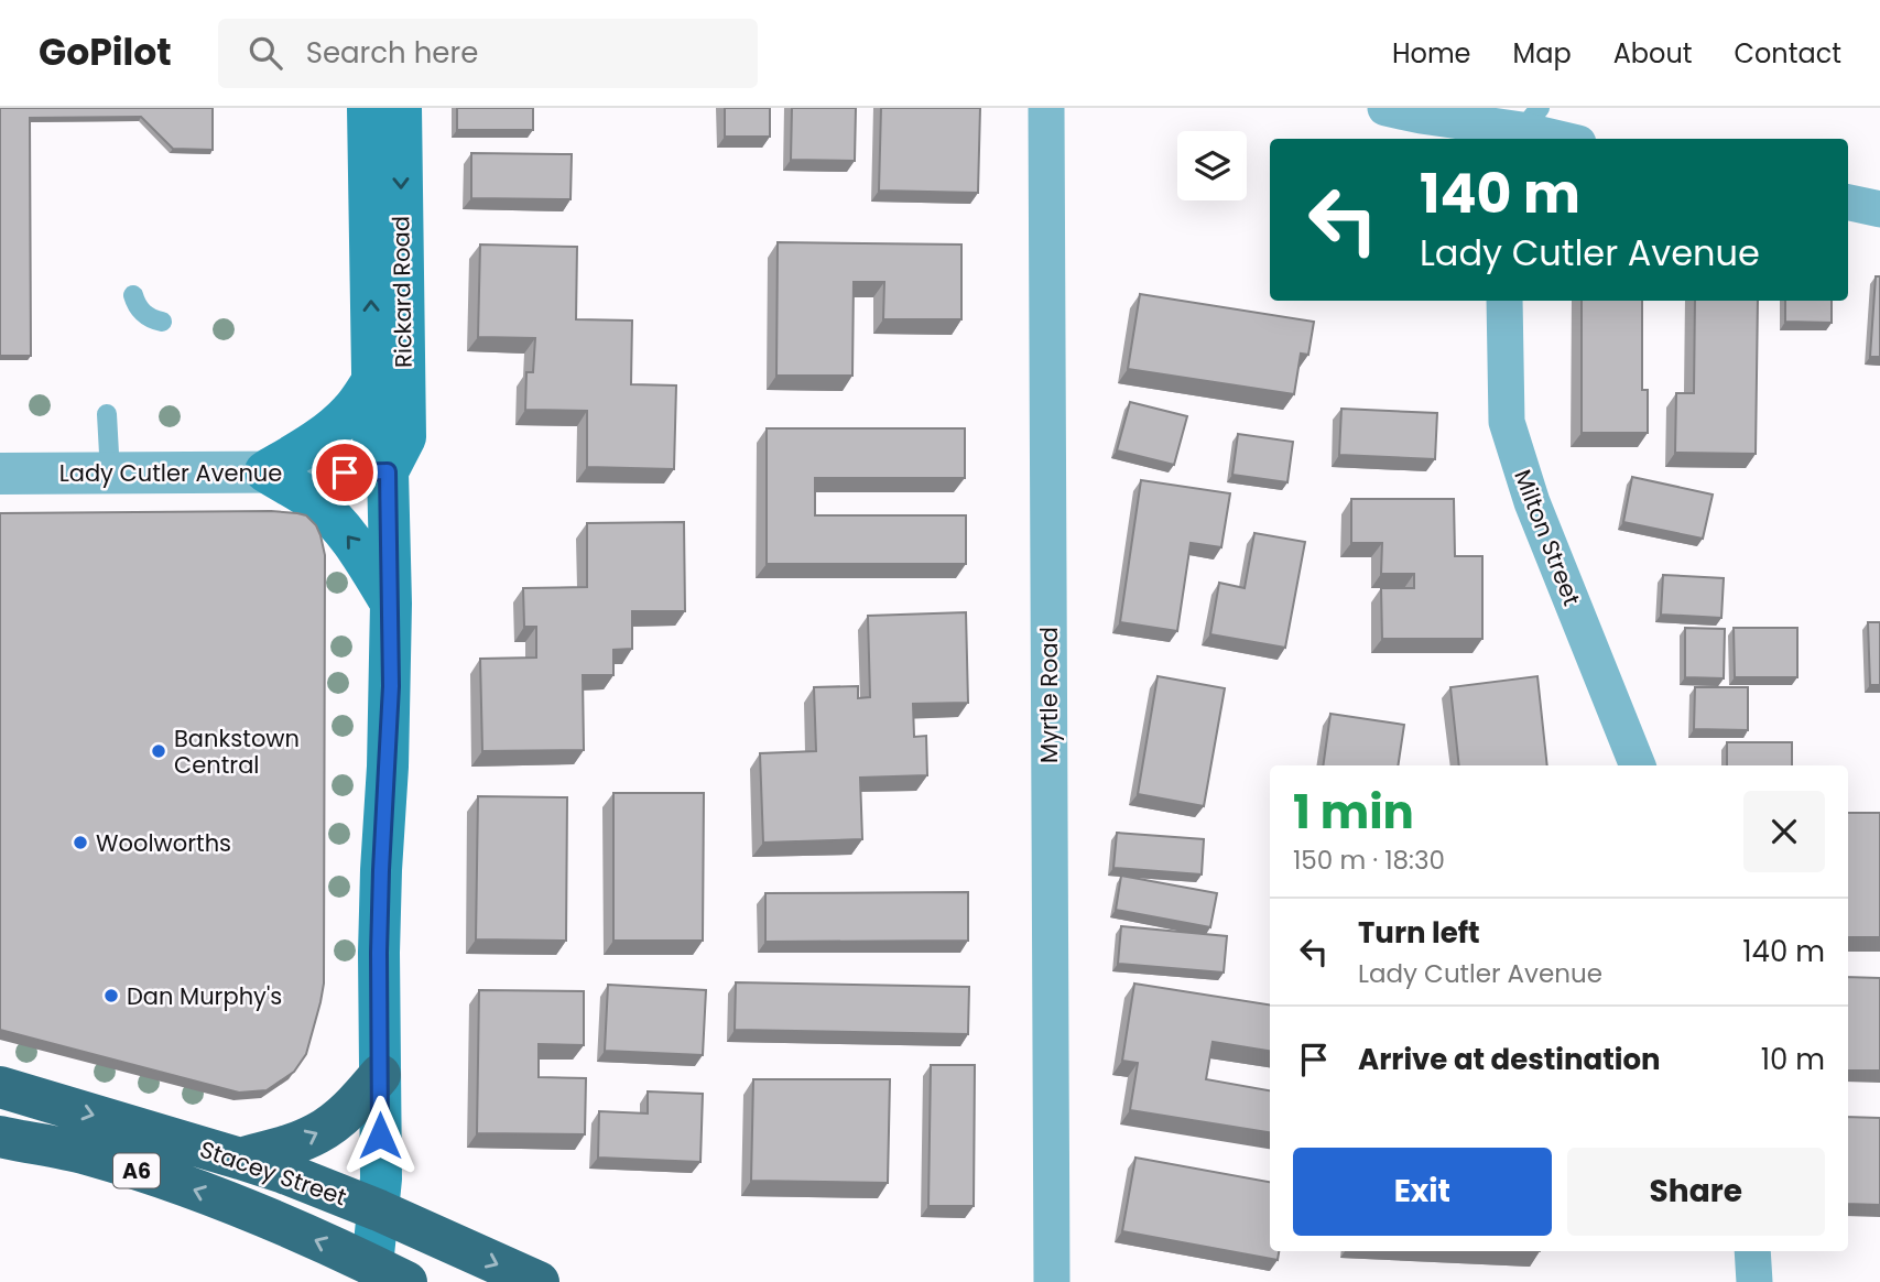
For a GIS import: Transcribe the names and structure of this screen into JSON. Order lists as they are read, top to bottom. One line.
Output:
{"streets":{"highway":["A6","Stacey Street"],"main road":["Rickard Road"],"street":["Lady Cutler Avenue","Milton Street","Myrtle Road"]},"crossings":[["Rickard Road","Lady Cutler Avenue"],["Rickard Road","Stacey Street"]],"places":["Bankstown Central","Woolworths","Dan Murphy's"],"page":{"header":"GoPilot","search":"Search here","nav":["Home","Map","About","Contact"],"turn":["140 m","Lady Cutler Avenue"],"heading":["1 min","150 m · 18:30"],"list":[{"name":"Turn left","note":"Lady Cutler Avenue","value":"140 m"},{"name":"Arrive at destination","value":"10 m"}],"buttons":["Exit","Share"]}}
